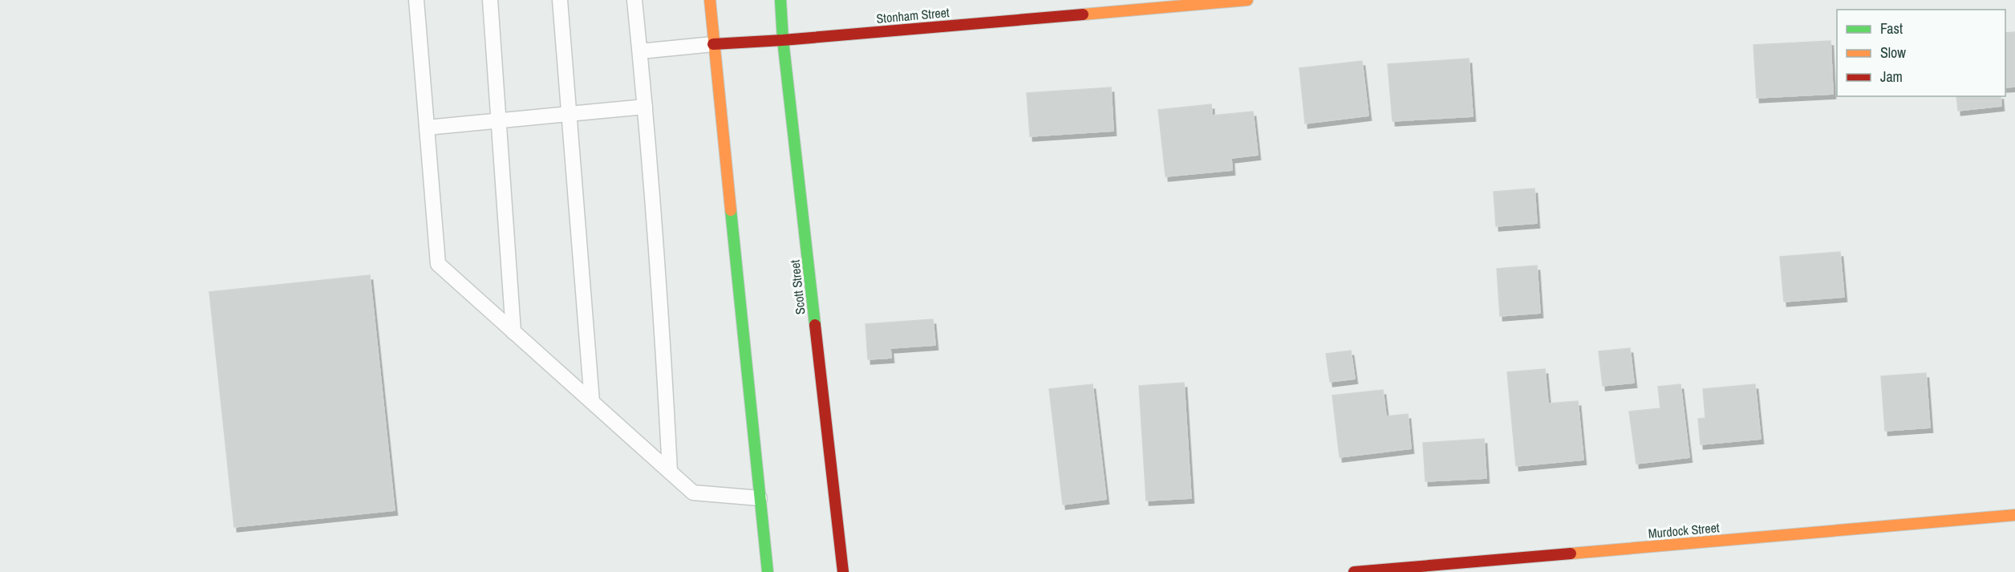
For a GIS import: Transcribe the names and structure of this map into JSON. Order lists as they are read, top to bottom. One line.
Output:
{"streets":{"main road":["Stonham Street","Scott Street","Murdock Street"]},"crossings":[["Stonham Street","Scott Street"]],"legend":["Fast","Slow","Jam"]}
